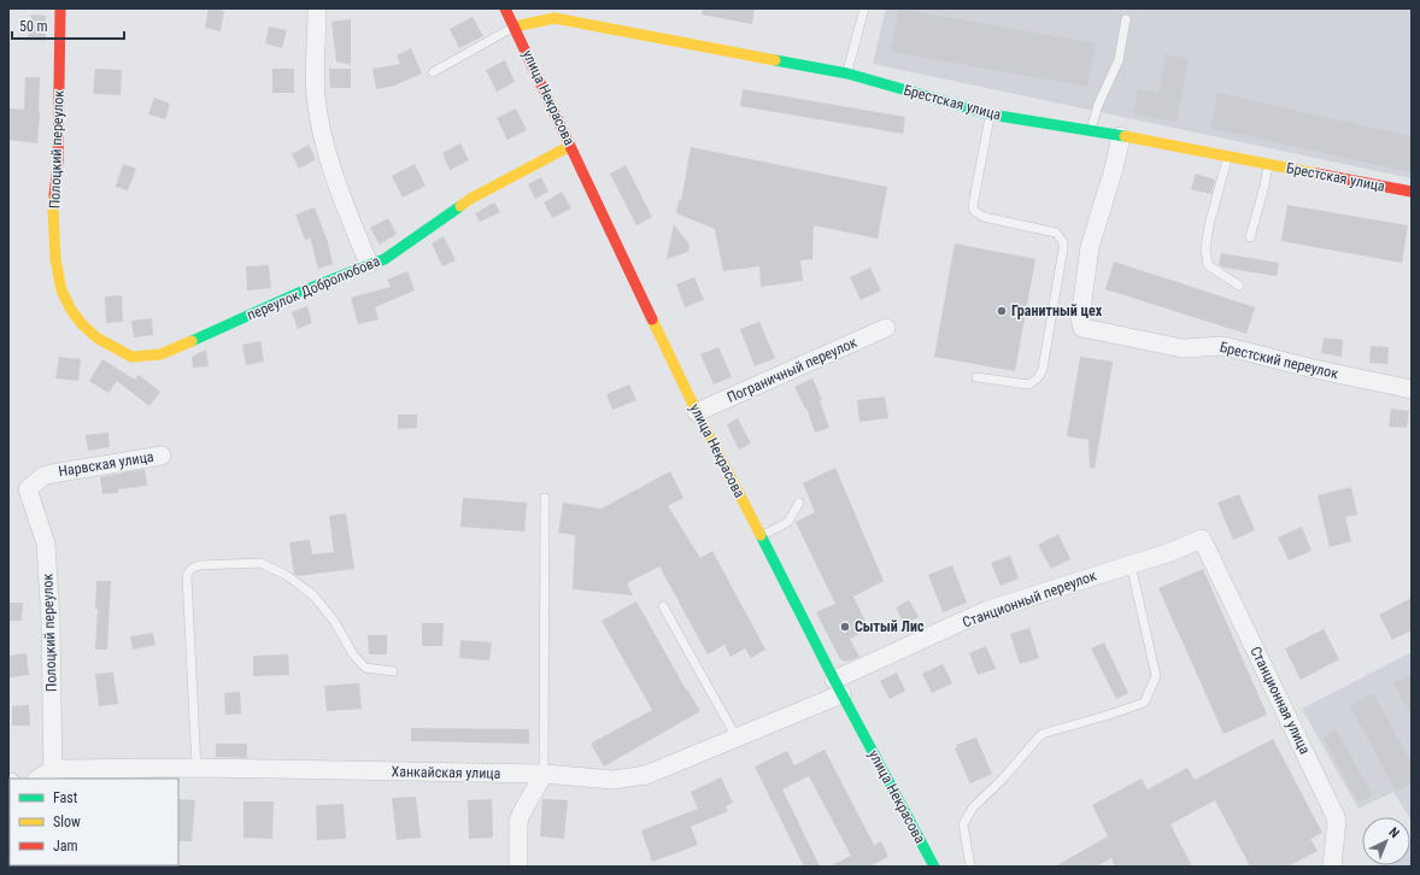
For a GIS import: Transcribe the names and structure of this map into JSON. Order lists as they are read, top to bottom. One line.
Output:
{"streets":{"street":["улица Некрасова","Брестская улица","Полоцкий переулок","переулок Добролюбова","Брестский переулок","Пограничный переулок","Нарвская улица","Станционный переулок","Станционная улица","Ханкайская улица"]},"crossings":[["улица Некрасова","Брестская улица"],["улица Некрасова","переулок Добролюбова"],["улица Некрасова","Пограничный переулок"],["улица Некрасова","Станционный переулок"],["улица Некрасова","Ханкайская улица"],["Брестская улица","Брестский переулок"],["Полоцкий переулок","переулок Добролюбова"],["Полоцкий переулок","Нарвская улица"],["Полоцкий переулок","Ханкайская улица"],["Станционный переулок","Станционная улица"],["Станционный переулок","Ханкайская улица"]],"places":["Гранитный цех","Сытый Лис"],"legend":["Fast","Slow","Jam"],"scale_bar":"50 m","north":"top right"}
